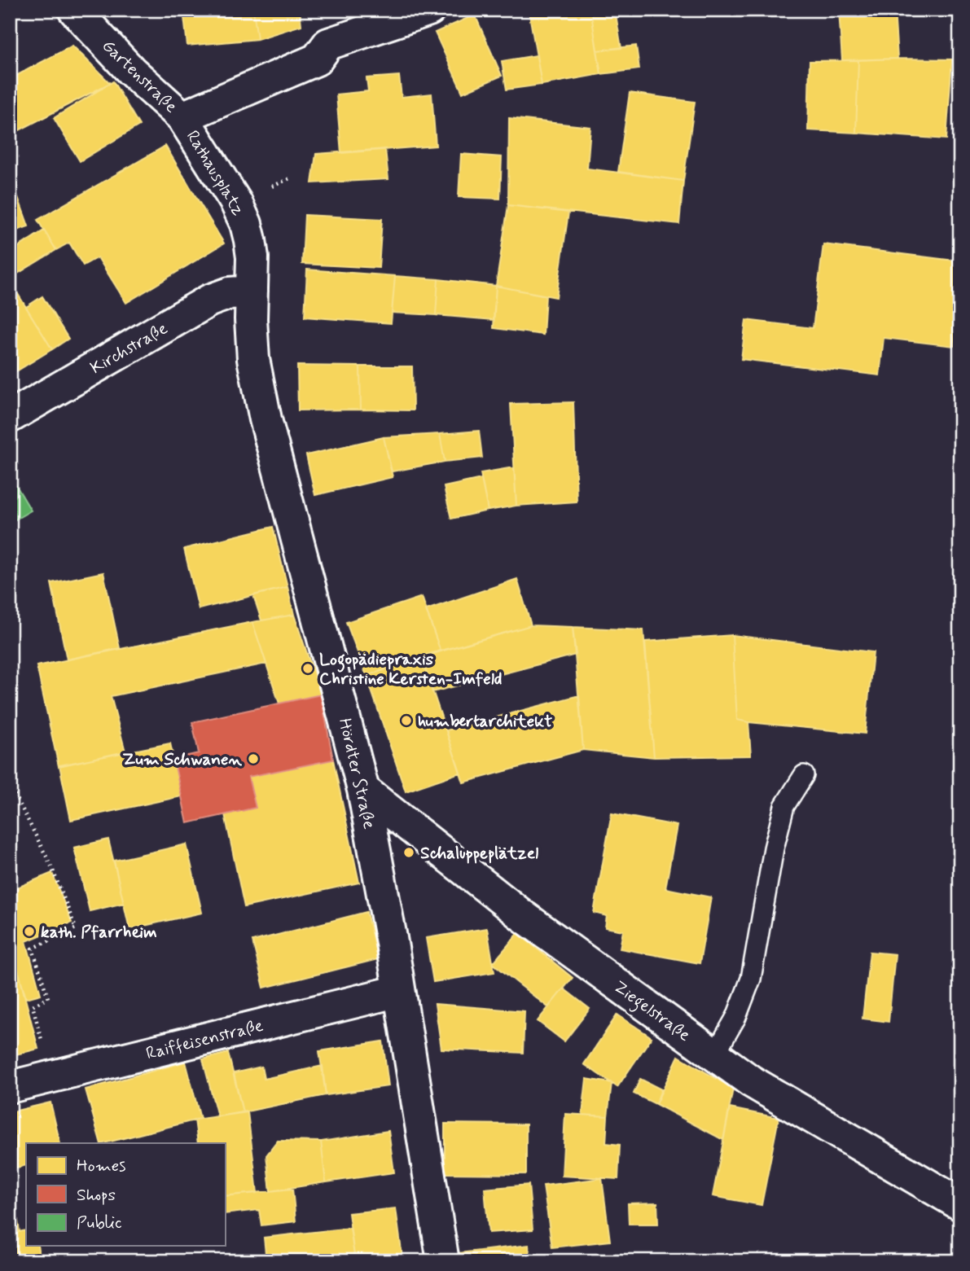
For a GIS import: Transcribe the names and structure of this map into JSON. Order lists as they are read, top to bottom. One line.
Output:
{"streets":{"street":["Gartenstraße","Rathausplatz","Kirchstraße","Hördter Straße","Ziegelstraße","Raiffeisenstraße"]},"crossings":[["Gartenstraße","Rathausplatz"],["Rathausplatz","Kirchstraße"],["Rathausplatz","Hördter Straße"],["Kirchstraße","Hördter Straße"],["Hördter Straße","Ziegelstraße"],["Hördter Straße","Raiffeisenstraße"]],"places":["Logopädiepraxis Christine Kersten-Imfeld","humbertarchitekt","Zum Schwanen","Schaluppeplätzel","kath. Pfarrheim"],"legend":["Homes","Shops","Public"]}
